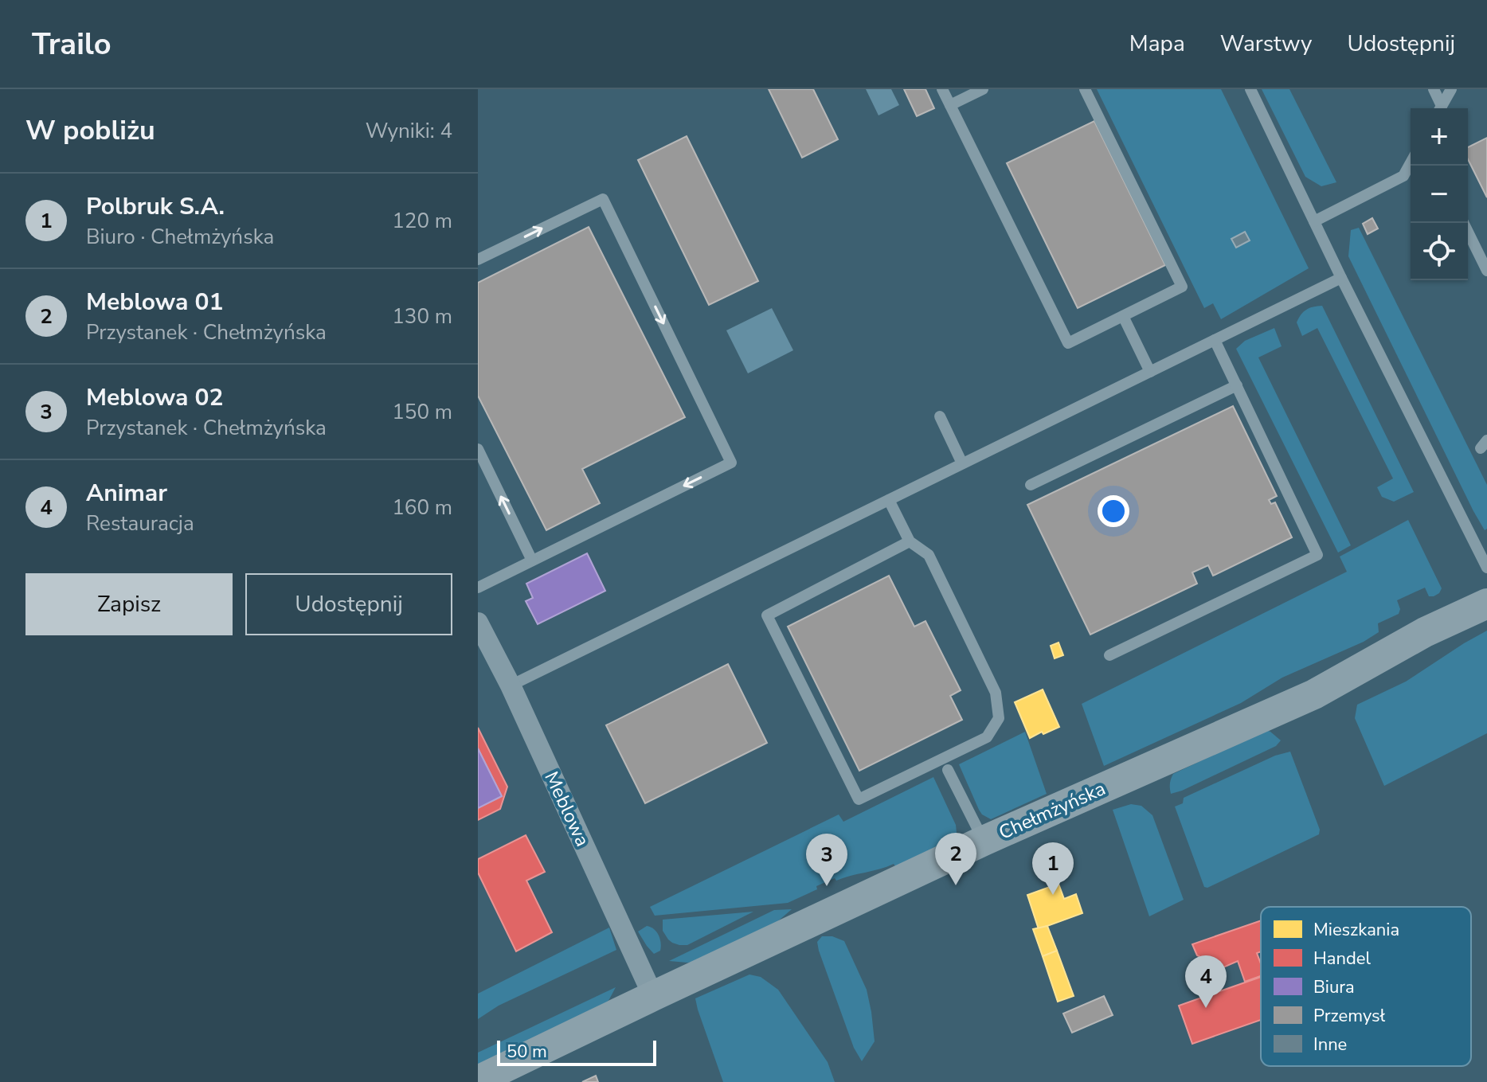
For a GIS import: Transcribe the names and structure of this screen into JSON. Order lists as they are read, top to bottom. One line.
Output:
{"streets":{"street":["Meblowa","Chełmżyńska"]},"crossings":[["Meblowa","Chełmżyńska"]],"legend":["Mieszkania","Handel","Biura","Przemysł","Inne"],"scale_bar":"50 m","page":{"header":"Trailo","nav":["Mapa","Warstwy","Udostępnij"],"heading":["W pobliżu","Wyniki: 4"],"map_buttons":["+","−"],"list":[{"mark":"1","name":"Polbruk S.A.","note":"Biuro · Chełmżyńska","value":"120 m"},{"mark":"2","name":"Meblowa 01","note":"Przystanek · Chełmżyńska","value":"130 m"},{"mark":"3","name":"Meblowa 02","note":"Przystanek · Chełmżyńska","value":"150 m"},{"mark":"4","name":"Animar","note":"Restauracja","value":"160 m"}],"buttons":["Zapisz","Udostępnij"],"pins":["2","3","1","4"],"scale":"50 m"}}
